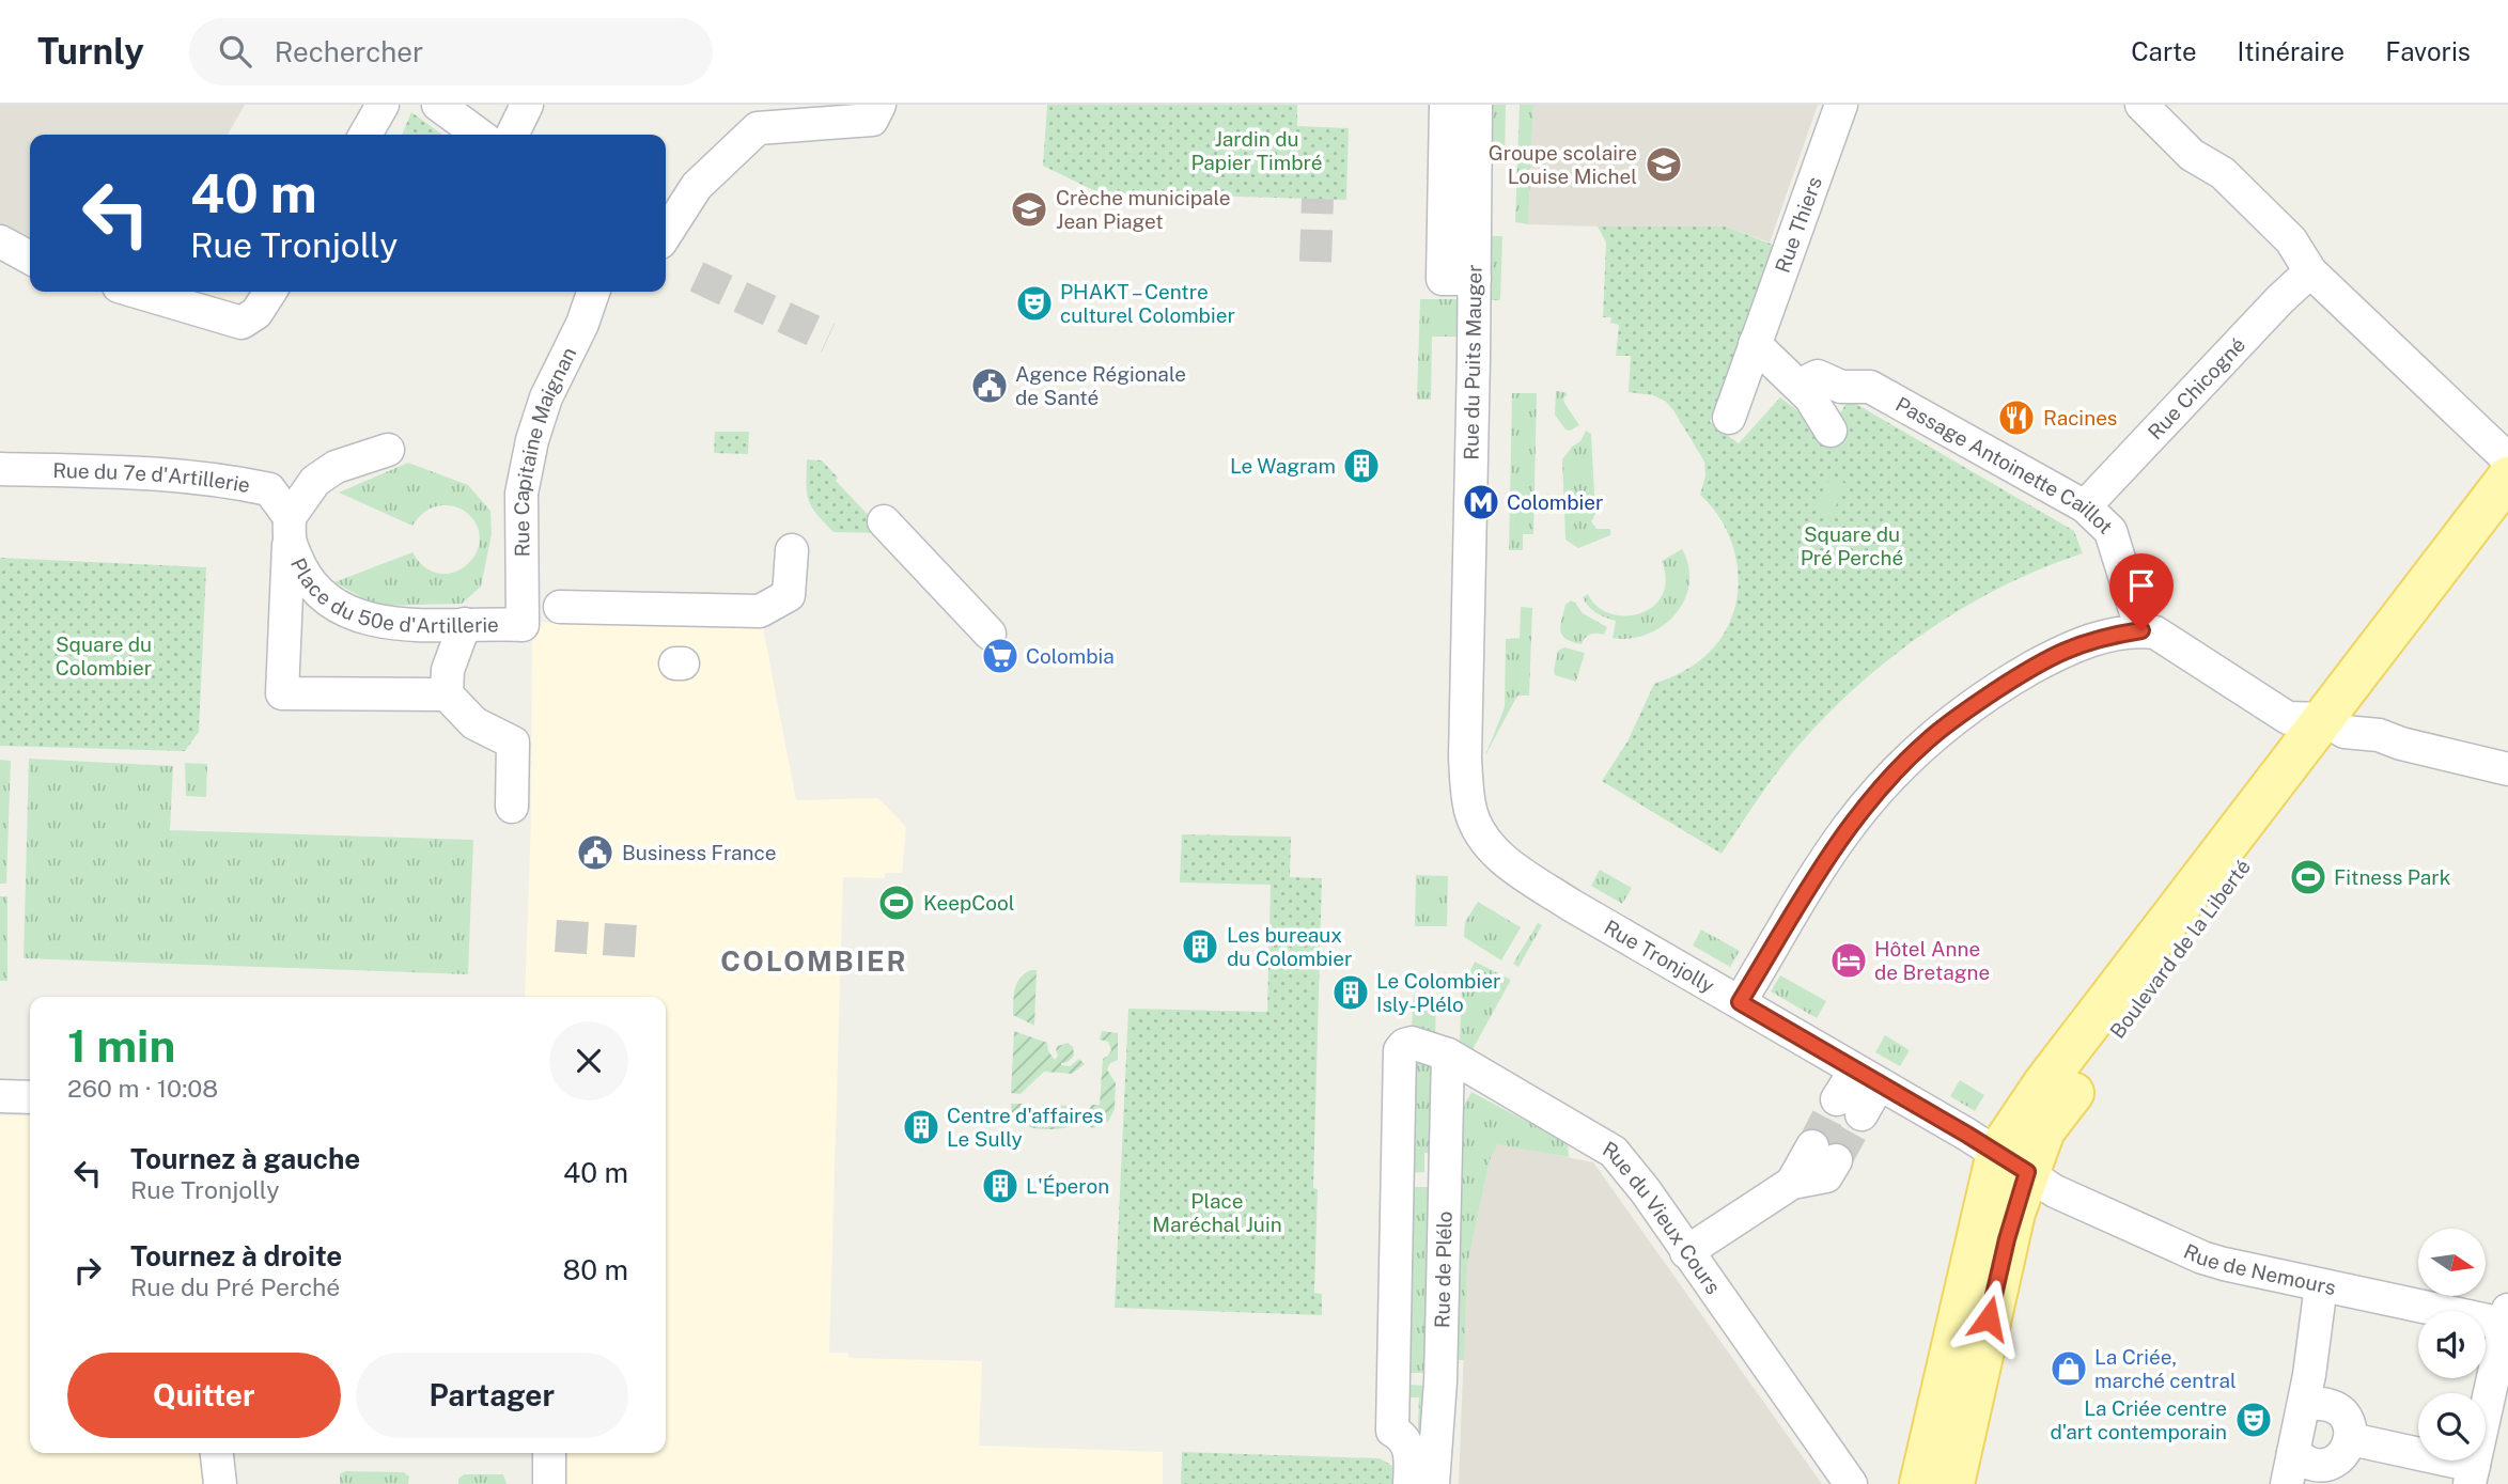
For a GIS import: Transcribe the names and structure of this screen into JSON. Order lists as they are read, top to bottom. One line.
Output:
{"streets":{"main road":["Boulevard de la Liberté"],"street":["Rue Thiers","Rue du Puits Mauger","Rue Chicogné","Rue Capitaine Maignan","Passage Antoinette Caillot","Rue du 7e d'Artillerie","Place du 50e d'Artillerie","Rue Tronjolly","Rue du Vieux Cours","Rue de Nemours","Rue de Plélo"]},"crossings":[["Rue du Puits Mauger","Rue Tronjolly"],["Rue Chicogné","Passage Antoinette Caillot"],["Rue Capitaine Maignan","Place du 50e d'Artillerie"],["Rue du 7e d'Artillerie","Place du 50e d'Artillerie"],["Boulevard de la Liberté","Rue Tronjolly"],["Boulevard de la Liberté","Rue de Nemours"],["Rue Tronjolly","Rue de Nemours"],["Rue du Vieux Cours","Rue de Plélo"]],"districts":["COLOMBIER"],"parks":["Jardin du Papier Timbré","Square du Pré Perché","Square du Colombier","Place Maréchal Juin"],"places":{"school or university":["Groupe scolaire Louise Michel","Crèche municipale Jean Piaget"],"theatre":["PHAKT – Centre culturel Colombier","La Criée centre d'art contemporain"],"public building":["Agence Régionale de Santé","Business France"],"restaurant":["Racines"],"building":["Le Wagram","Les bureaux du Colombier","Le Colombier Isly-Plélo","Centre d'affaires Le Sully","L'Éperon"],"metro station":["Colombier"],"supermarket":["Colombia"],"sports":["Fitness Park","KeepCool"],"hotel":["Hôtel Anne de Bretagne"],"shop":["La Criée, marché central"]},"north":"right","page":{"header":"Turnly","search":"Rechercher","nav":["Carte","Itinéraire","Favoris"],"turn":["40 m","Rue Tronjolly"],"heading":["1 min","260 m · 10:08"],"list":[{"name":"Tournez à gauche","note":"Rue Tronjolly","value":"40 m"},{"name":"Tournez à droite","note":"Rue du Pré Perché","value":"80 m"}],"buttons":["Quitter","Partager"]}}
